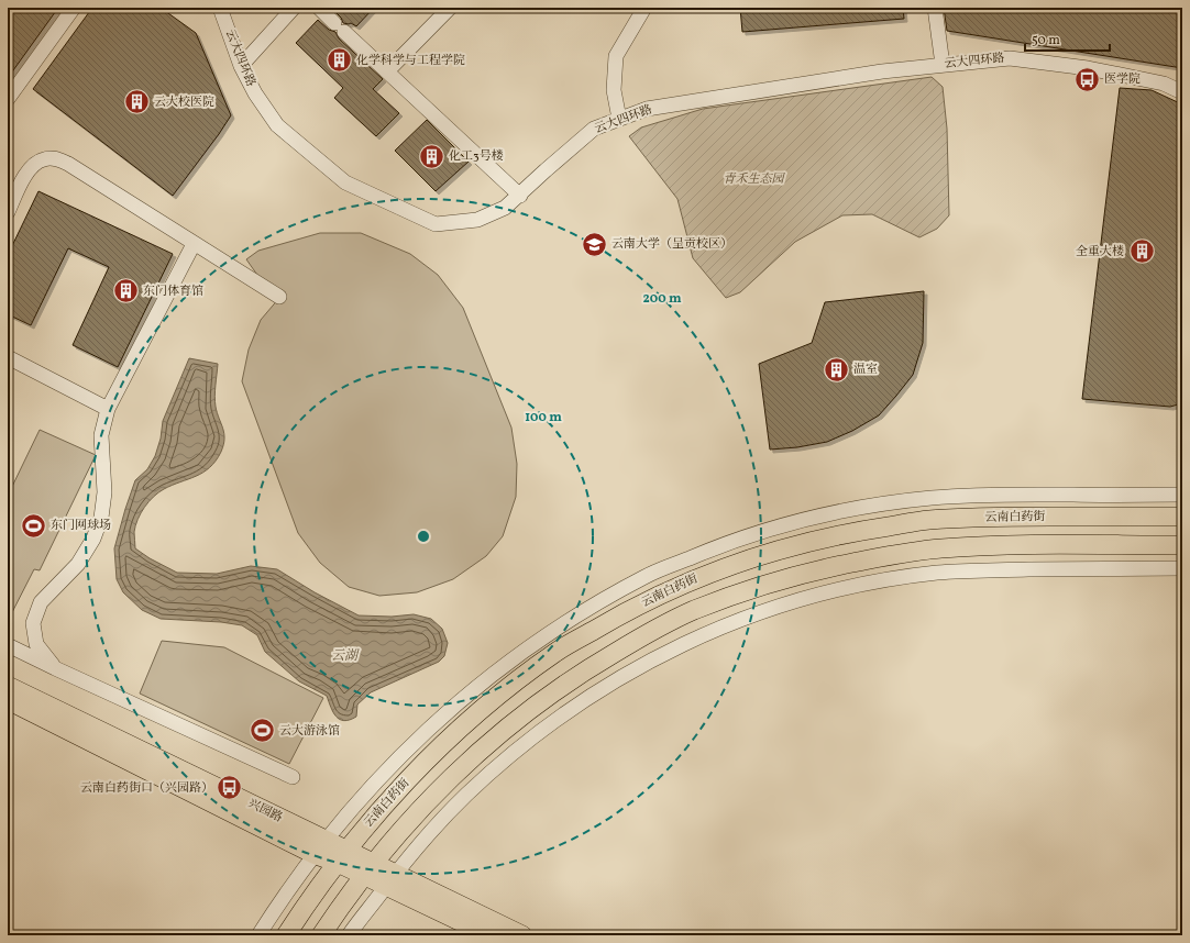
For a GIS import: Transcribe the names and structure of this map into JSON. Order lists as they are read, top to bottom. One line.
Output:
{"streets":{"main road":["云南白药街","兴园路"],"street":["云大四环路"]},"crossings":[["云南白药街","兴园路"]],"water":["云湖"],"parks":["青禾生态园"],"places":{"building":["化学科学与工程学院","云大校医院","化工3号楼","全重大楼","东门体育馆","温室"],"bus stop":["医学院","云南白药街口（兴园路）"],"school or university":["云南大学（呈贡校区）"],"sports":["东门网球场","云大游泳馆"]},"scale_bar":"50 m","rings":["200 m","100 m"]}
